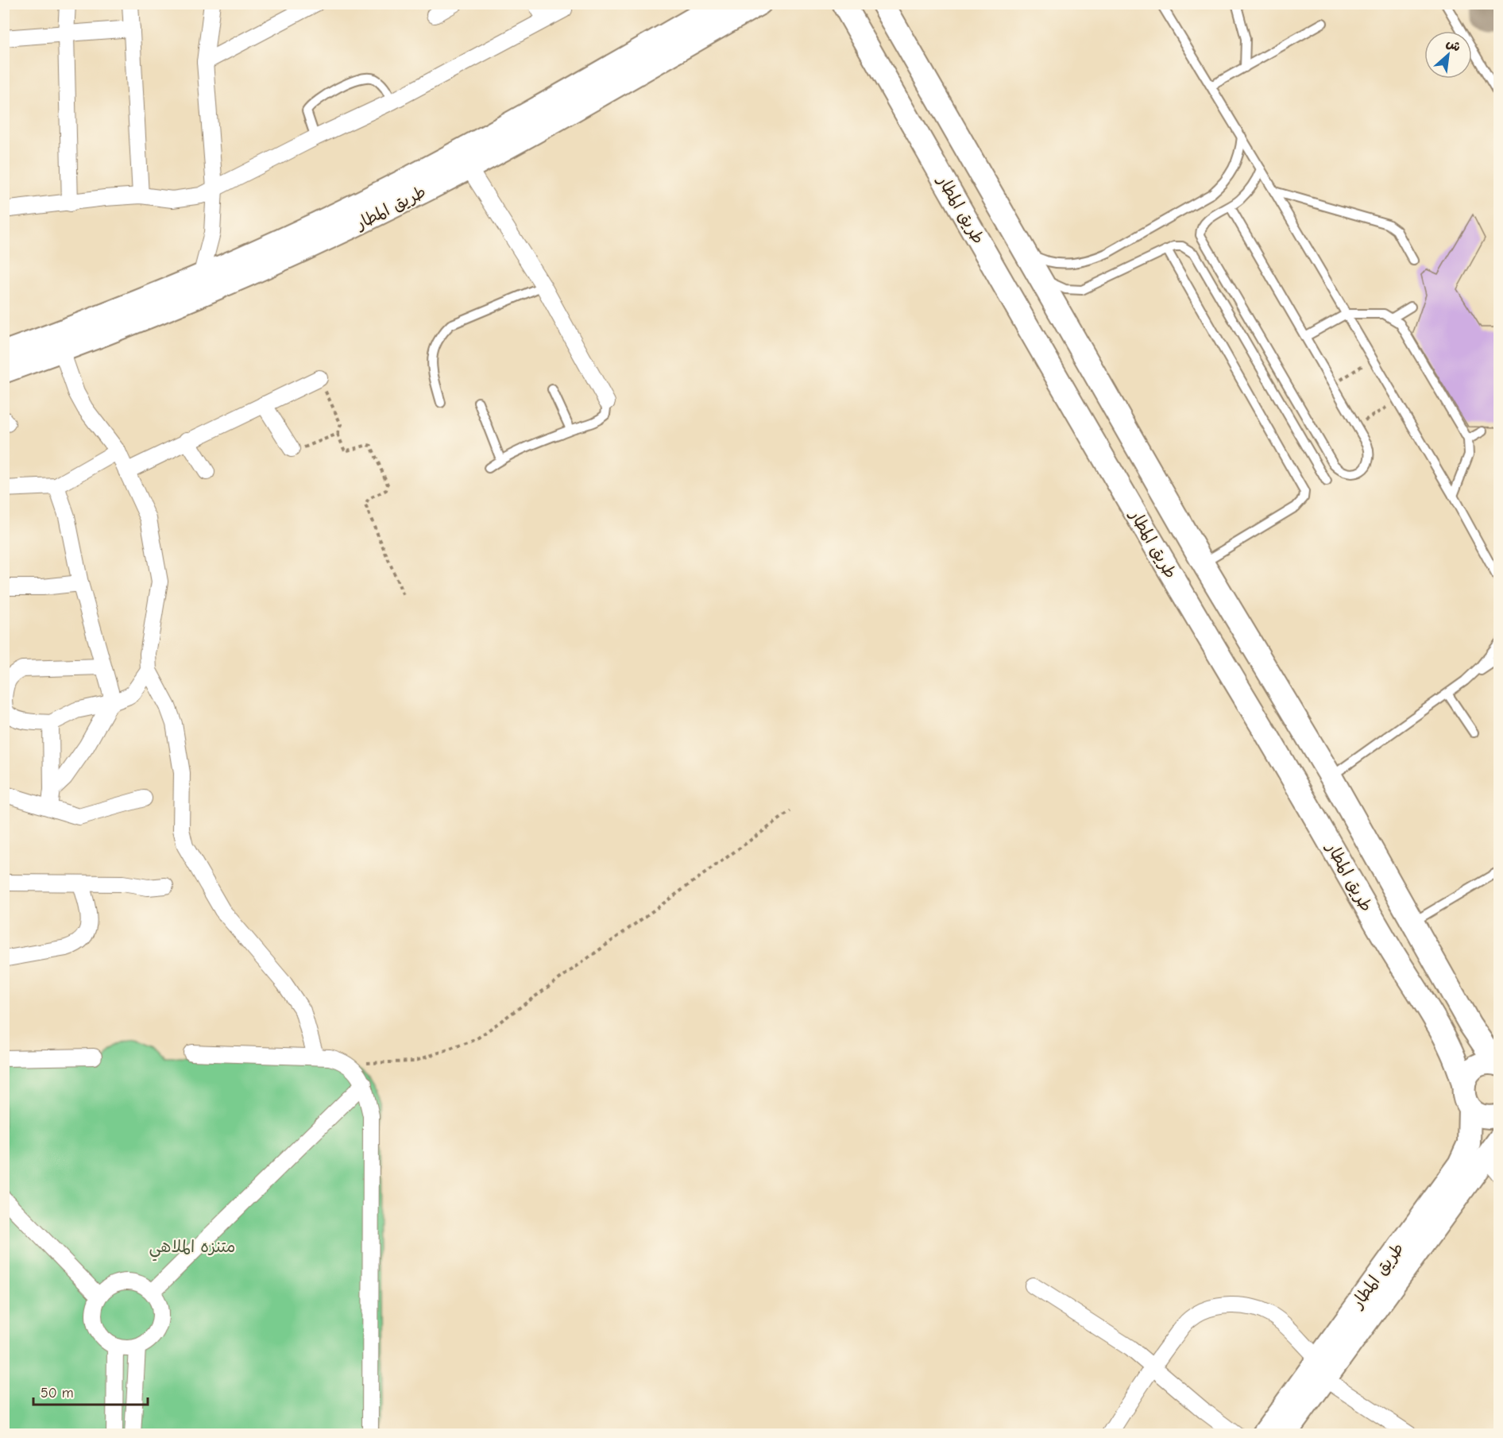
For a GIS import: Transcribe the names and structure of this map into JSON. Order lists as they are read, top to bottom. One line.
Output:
{"streets":{"main road":["طريق المطار"]},"parks":["متنزه الملاهي"],"scale_bar":"50 m","north":"top right"}
